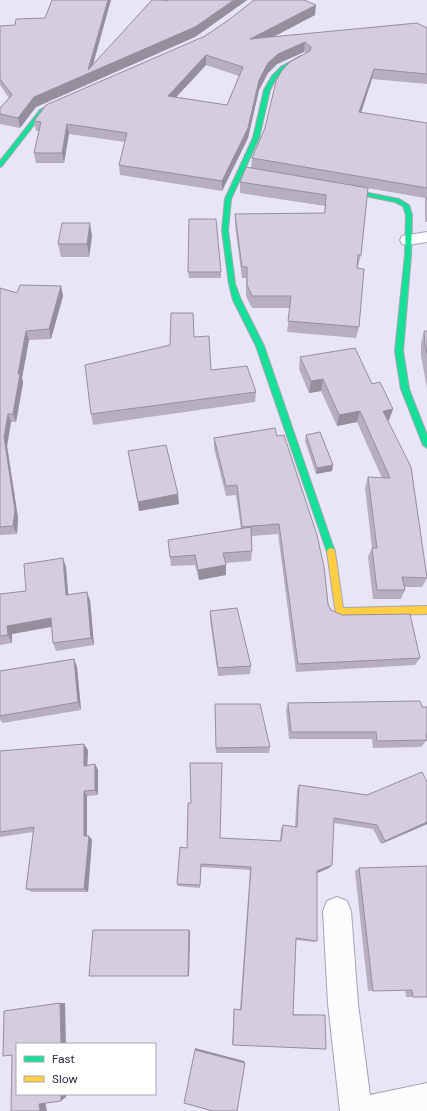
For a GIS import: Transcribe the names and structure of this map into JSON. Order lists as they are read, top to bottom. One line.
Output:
{"legend":["Fast","Slow"]}
